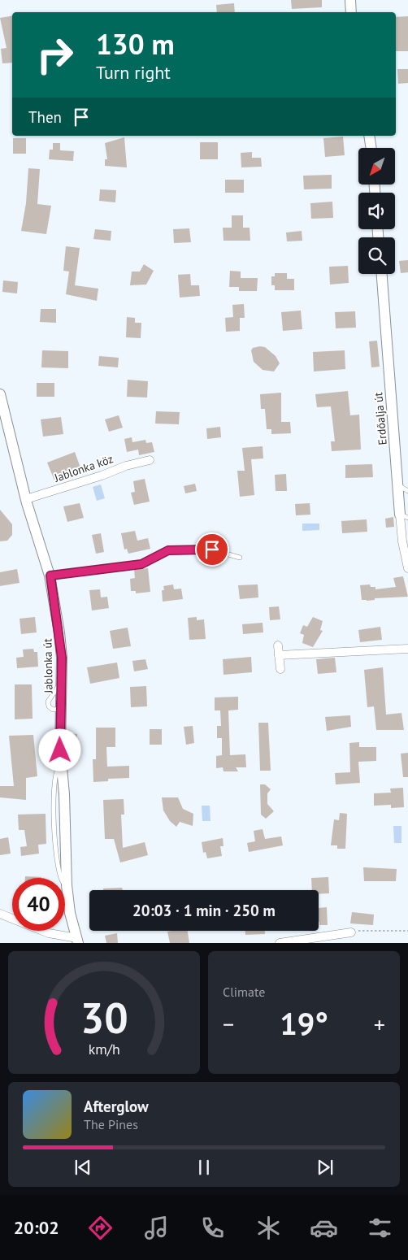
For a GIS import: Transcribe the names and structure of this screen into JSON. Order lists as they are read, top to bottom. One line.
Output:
{"streets":{"street":["Erdőalja út","Jablonka köz","Jablonka út"]},"crossings":[["Jablonka köz","Jablonka út"]],"north":"bottom left","page":{"turn":["130 m","Turn right"],"then":"Then","limit":"40","trip":"20:03 · 1 min · 250 m","tile":"Climate","heat":["−","19°","+"],"song":["Afterglow","The Pines"],"tabs":"20:02","gauge":["30","km/h"]}}
